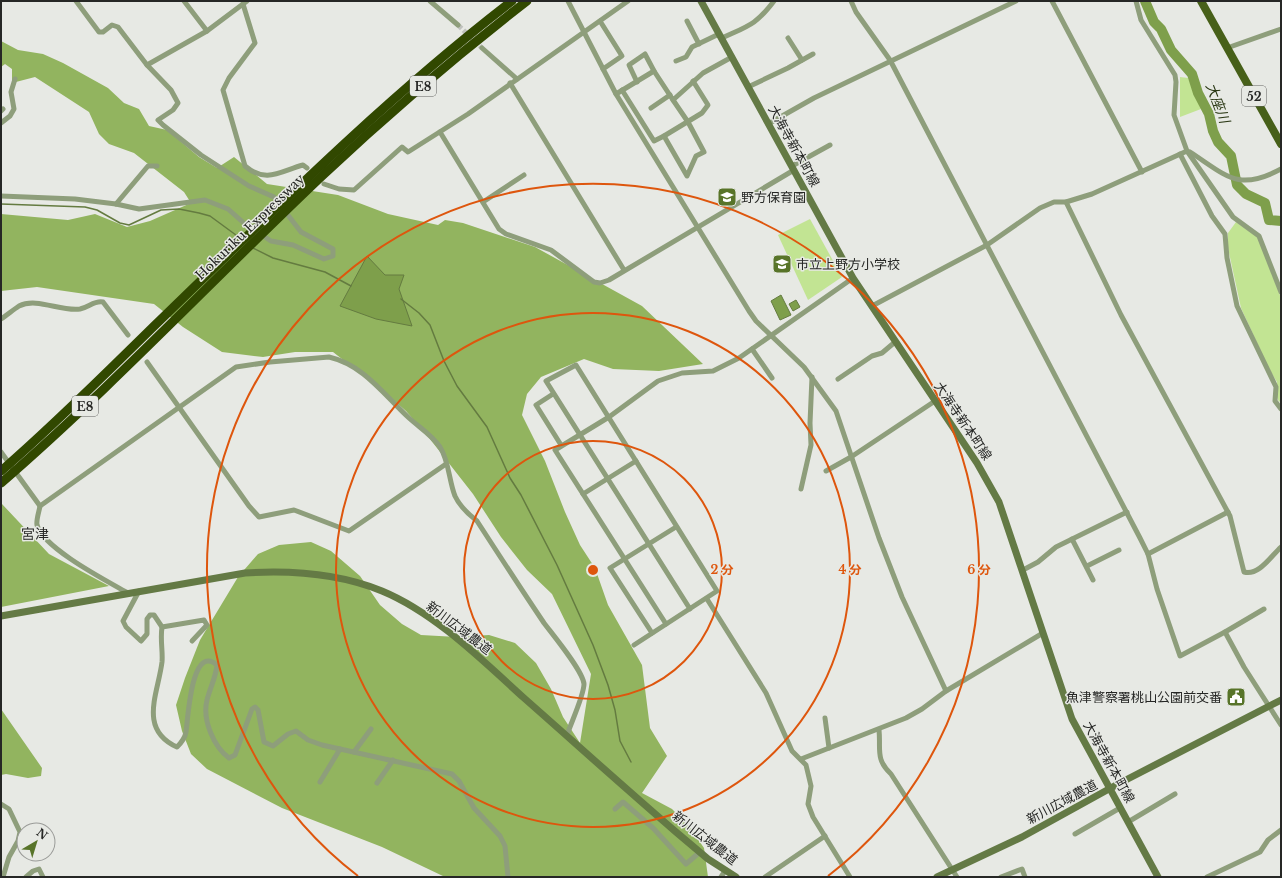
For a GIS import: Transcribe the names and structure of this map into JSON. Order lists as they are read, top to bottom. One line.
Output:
{"streets":{"highway":["E8","Hokuriku Expressway"],"main road":["52"],"street":["大海寺新本町線","新川広域農道"]},"crossings":[["大海寺新本町線","新川広域農道"]],"districts":["宮津"],"water":["大座川"],"places":{"school or university":["野方保育園","市立上野方小学校"],"public building":["魚津警察署桃山公園前交番"]},"north":"top right","rings":["2 分","4 分","6 分"]}
